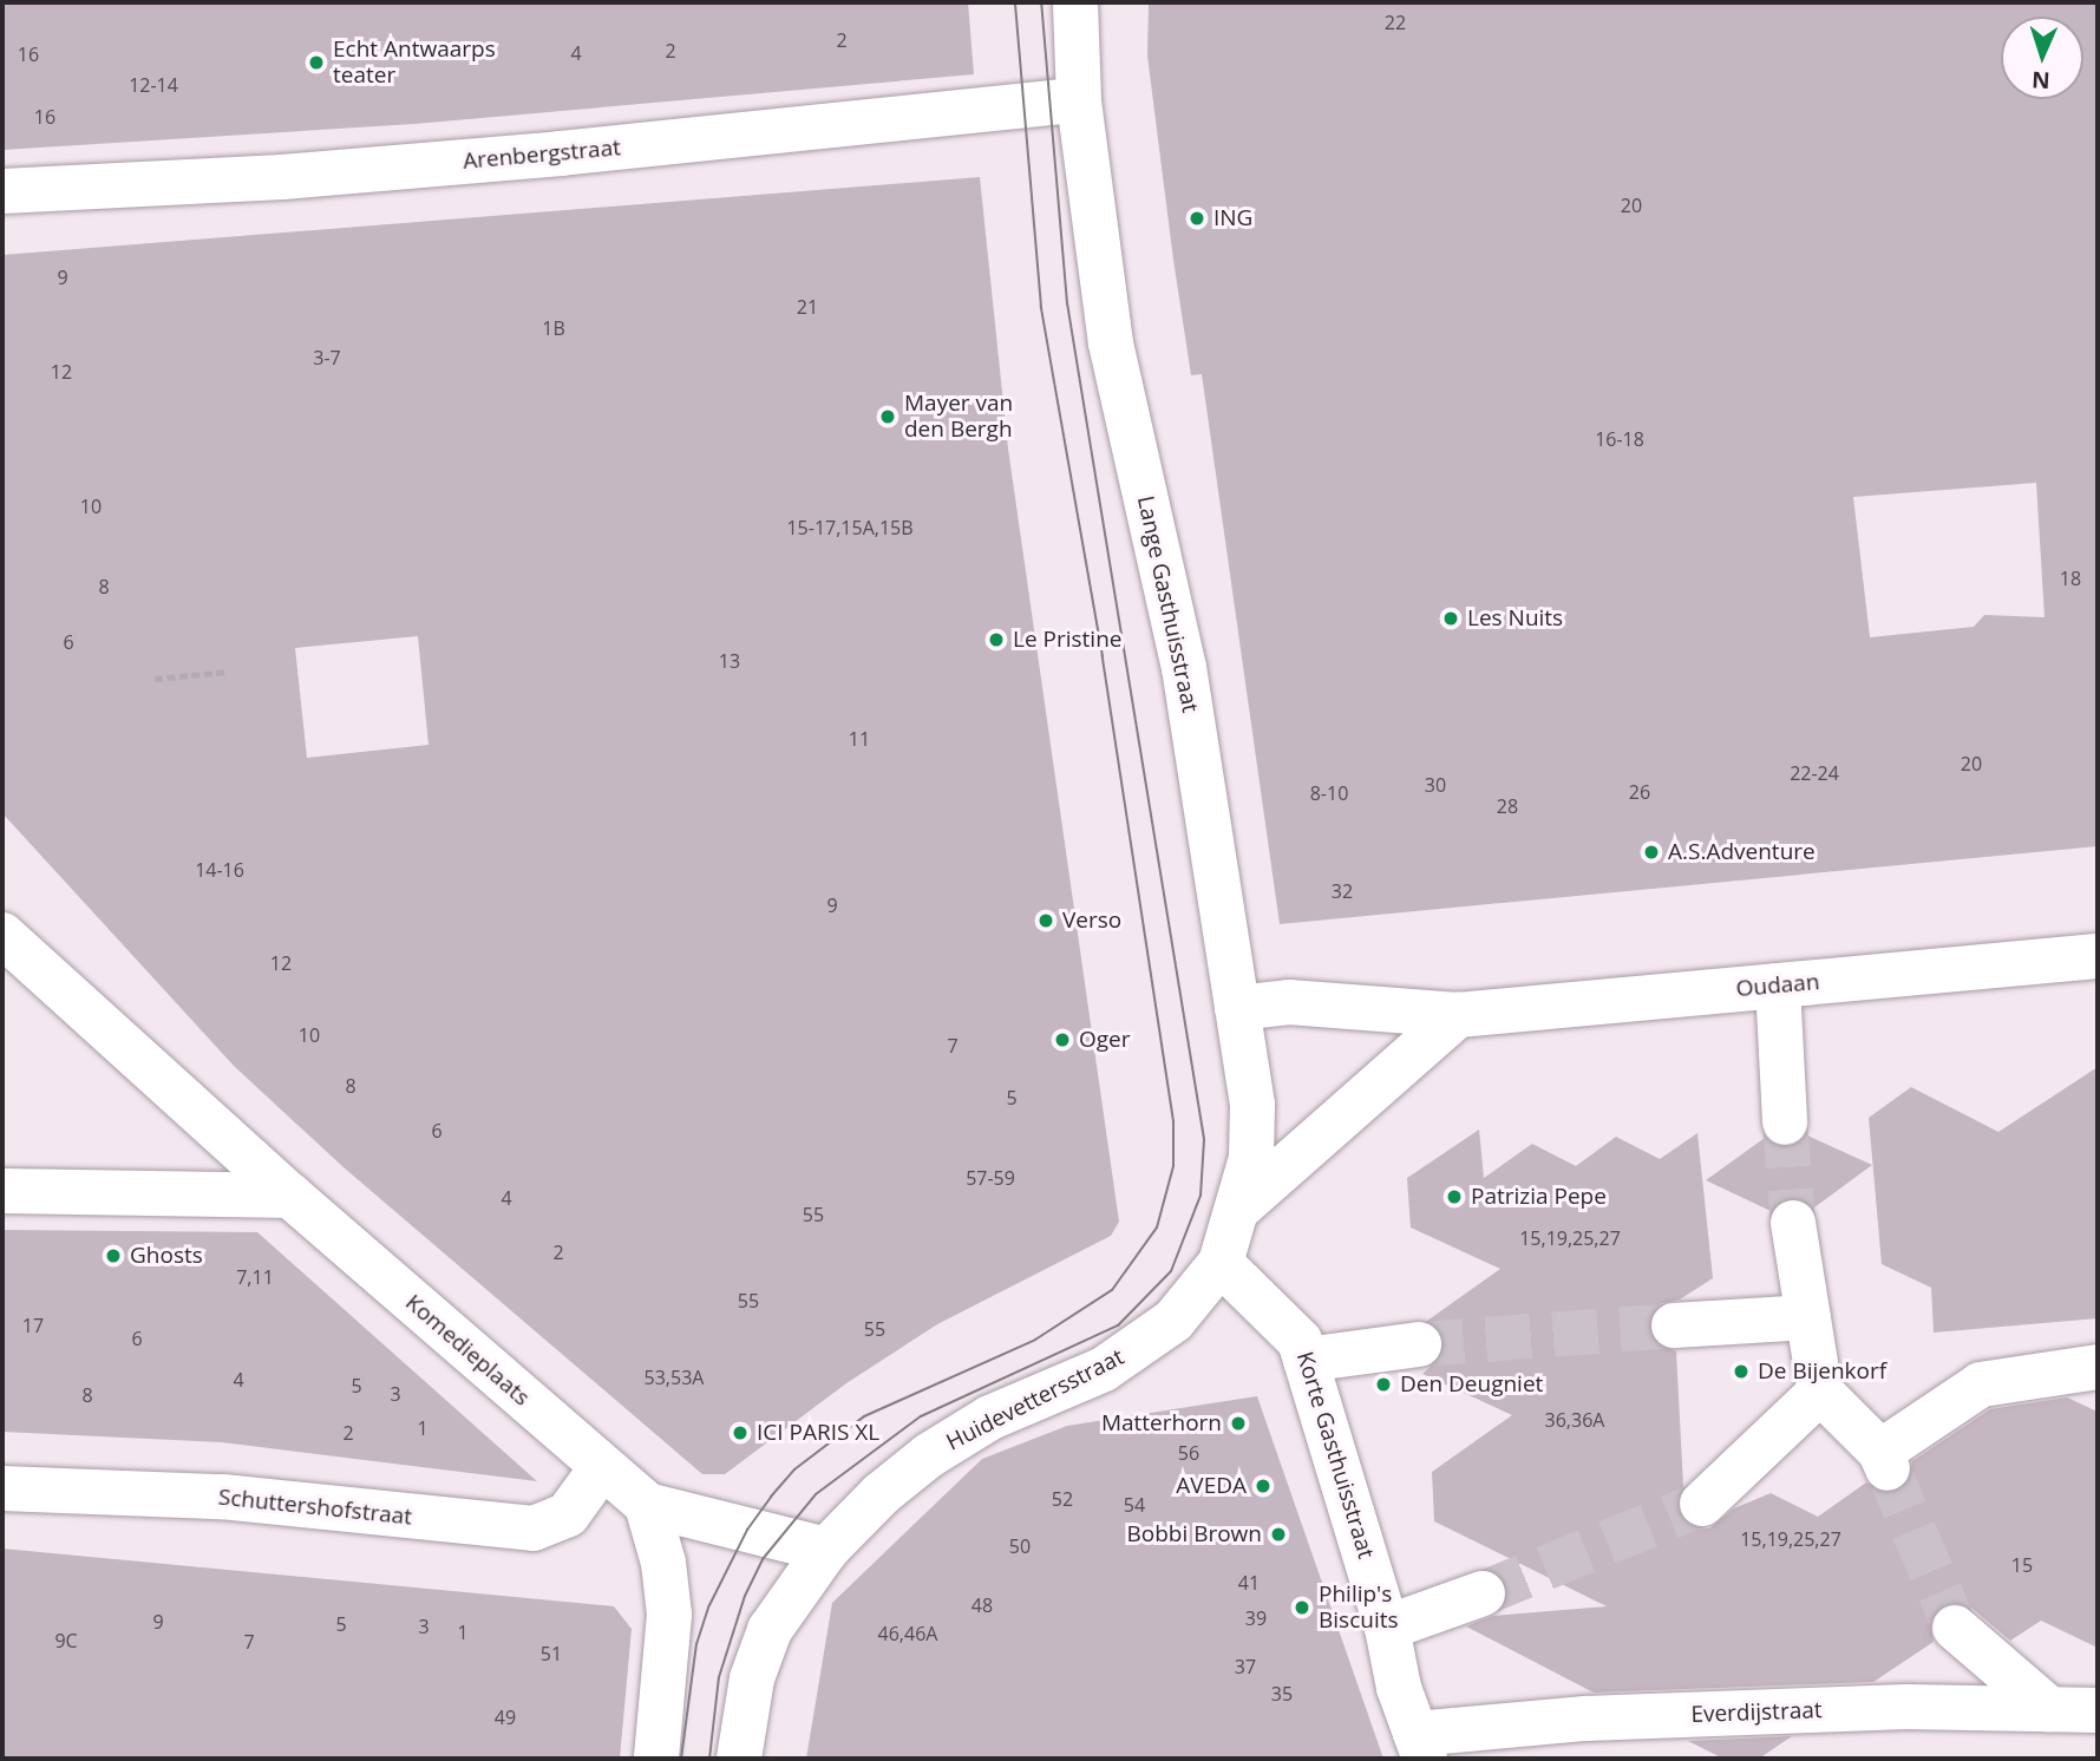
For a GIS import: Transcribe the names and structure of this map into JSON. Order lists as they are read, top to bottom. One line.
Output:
{"streets":{"street":["Arenbergstraat","Lange Gasthuisstraat","Oudaan","Komedieplaats","Huidevettersstraat","Korte Gasthuisstraat","Schuttershofstraat","Everdijstraat"]},"crossings":[["Arenbergstraat","Lange Gasthuisstraat"],["Lange Gasthuisstraat","Oudaan"],["Lange Gasthuisstraat","Huidevettersstraat"],["Komedieplaats","Huidevettersstraat"],["Komedieplaats","Schuttershofstraat"],["Huidevettersstraat","Korte Gasthuisstraat"],["Korte Gasthuisstraat","Everdijstraat"]],"places":["Echt Antwaarps teater","ING","Mayer van den Bergh","Les Nuits","Le Pristine","A.S.Adventure","Verso","Oger","Patrizia Pepe","Ghosts","De Bijenkorf","Den Deugniet","Matterhorn","ICI PARIS XL","AVEDA","Bobbi Brown","Philip's Biscuits"],"house_numbers":["22","2","2","4","16","12-14","16","20","9","21","1B","3-7","12","16-18","10","15-17,15A,15B","18","8","6","13","11","20","22-24","30","26","8-10","28","14-16","32","9","12","10","7","8","5","6","57-59","4","55","15,19,25,27","2","7,11","55","17","55","6","53,53A","4","5","3","8","36,36A","1","2","56","52","54","15,19,25,27","50","15","41","48","39","9","5","3","1","46,46A","9C","7","51","37","35","49"],"north":"bottom"}
